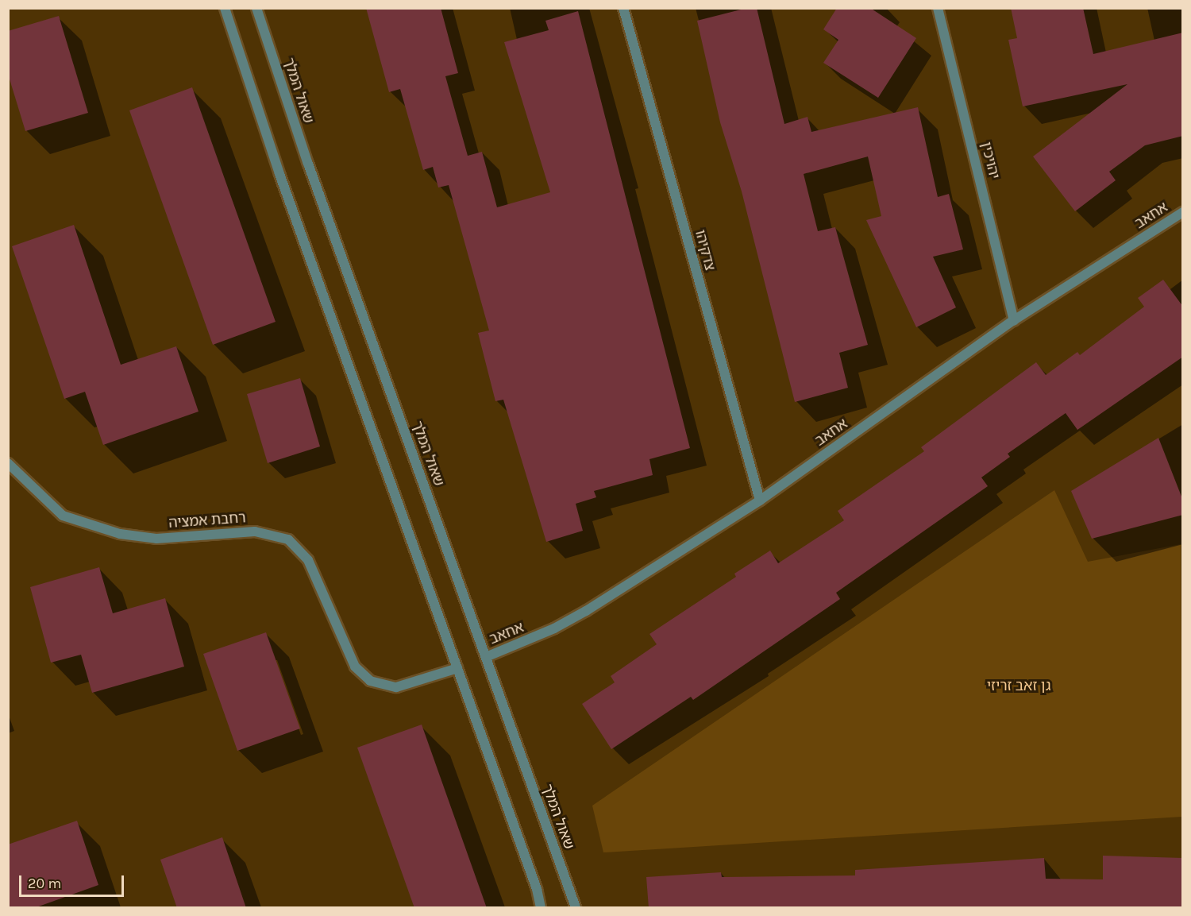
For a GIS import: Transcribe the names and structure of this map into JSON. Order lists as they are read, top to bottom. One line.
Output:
{"streets":{"street":["שאול המלך","יהויכין","אחאב","צדקיהו","רחבת אמציה"]},"crossings":[["שאול המלך","אחאב"],["יהויכין","אחאב"],["אחאב","צדקיהו"]],"parks":["גן זאב זריזי"],"scale_bar":"20 m"}
